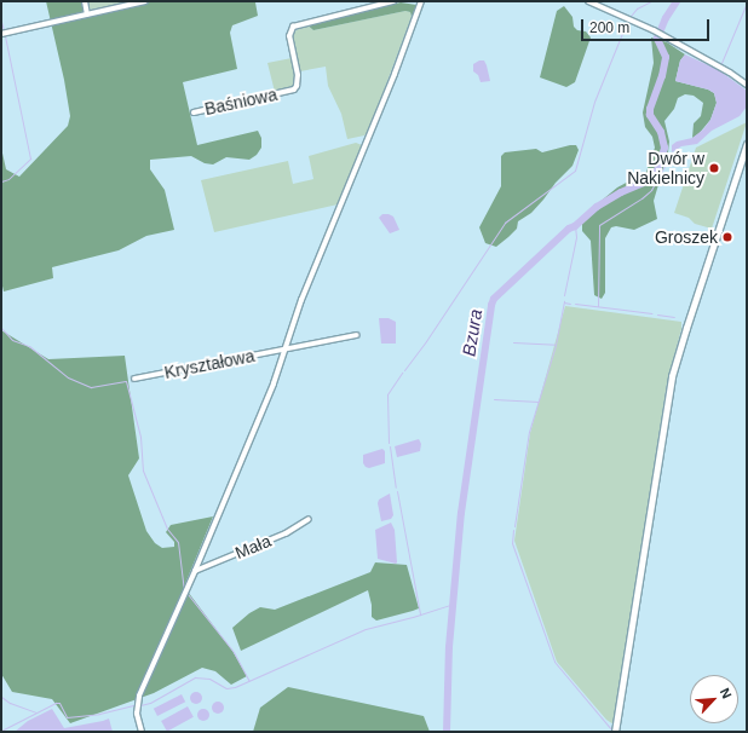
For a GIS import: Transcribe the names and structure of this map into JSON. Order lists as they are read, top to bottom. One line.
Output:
{"streets":{"street":["Baśniowa","Kryształowa","Mała"]},"water":["Bzura"],"places":["Dwór w Nakielnicy","Groszek"],"scale_bar":"200 m","north":"top right"}
